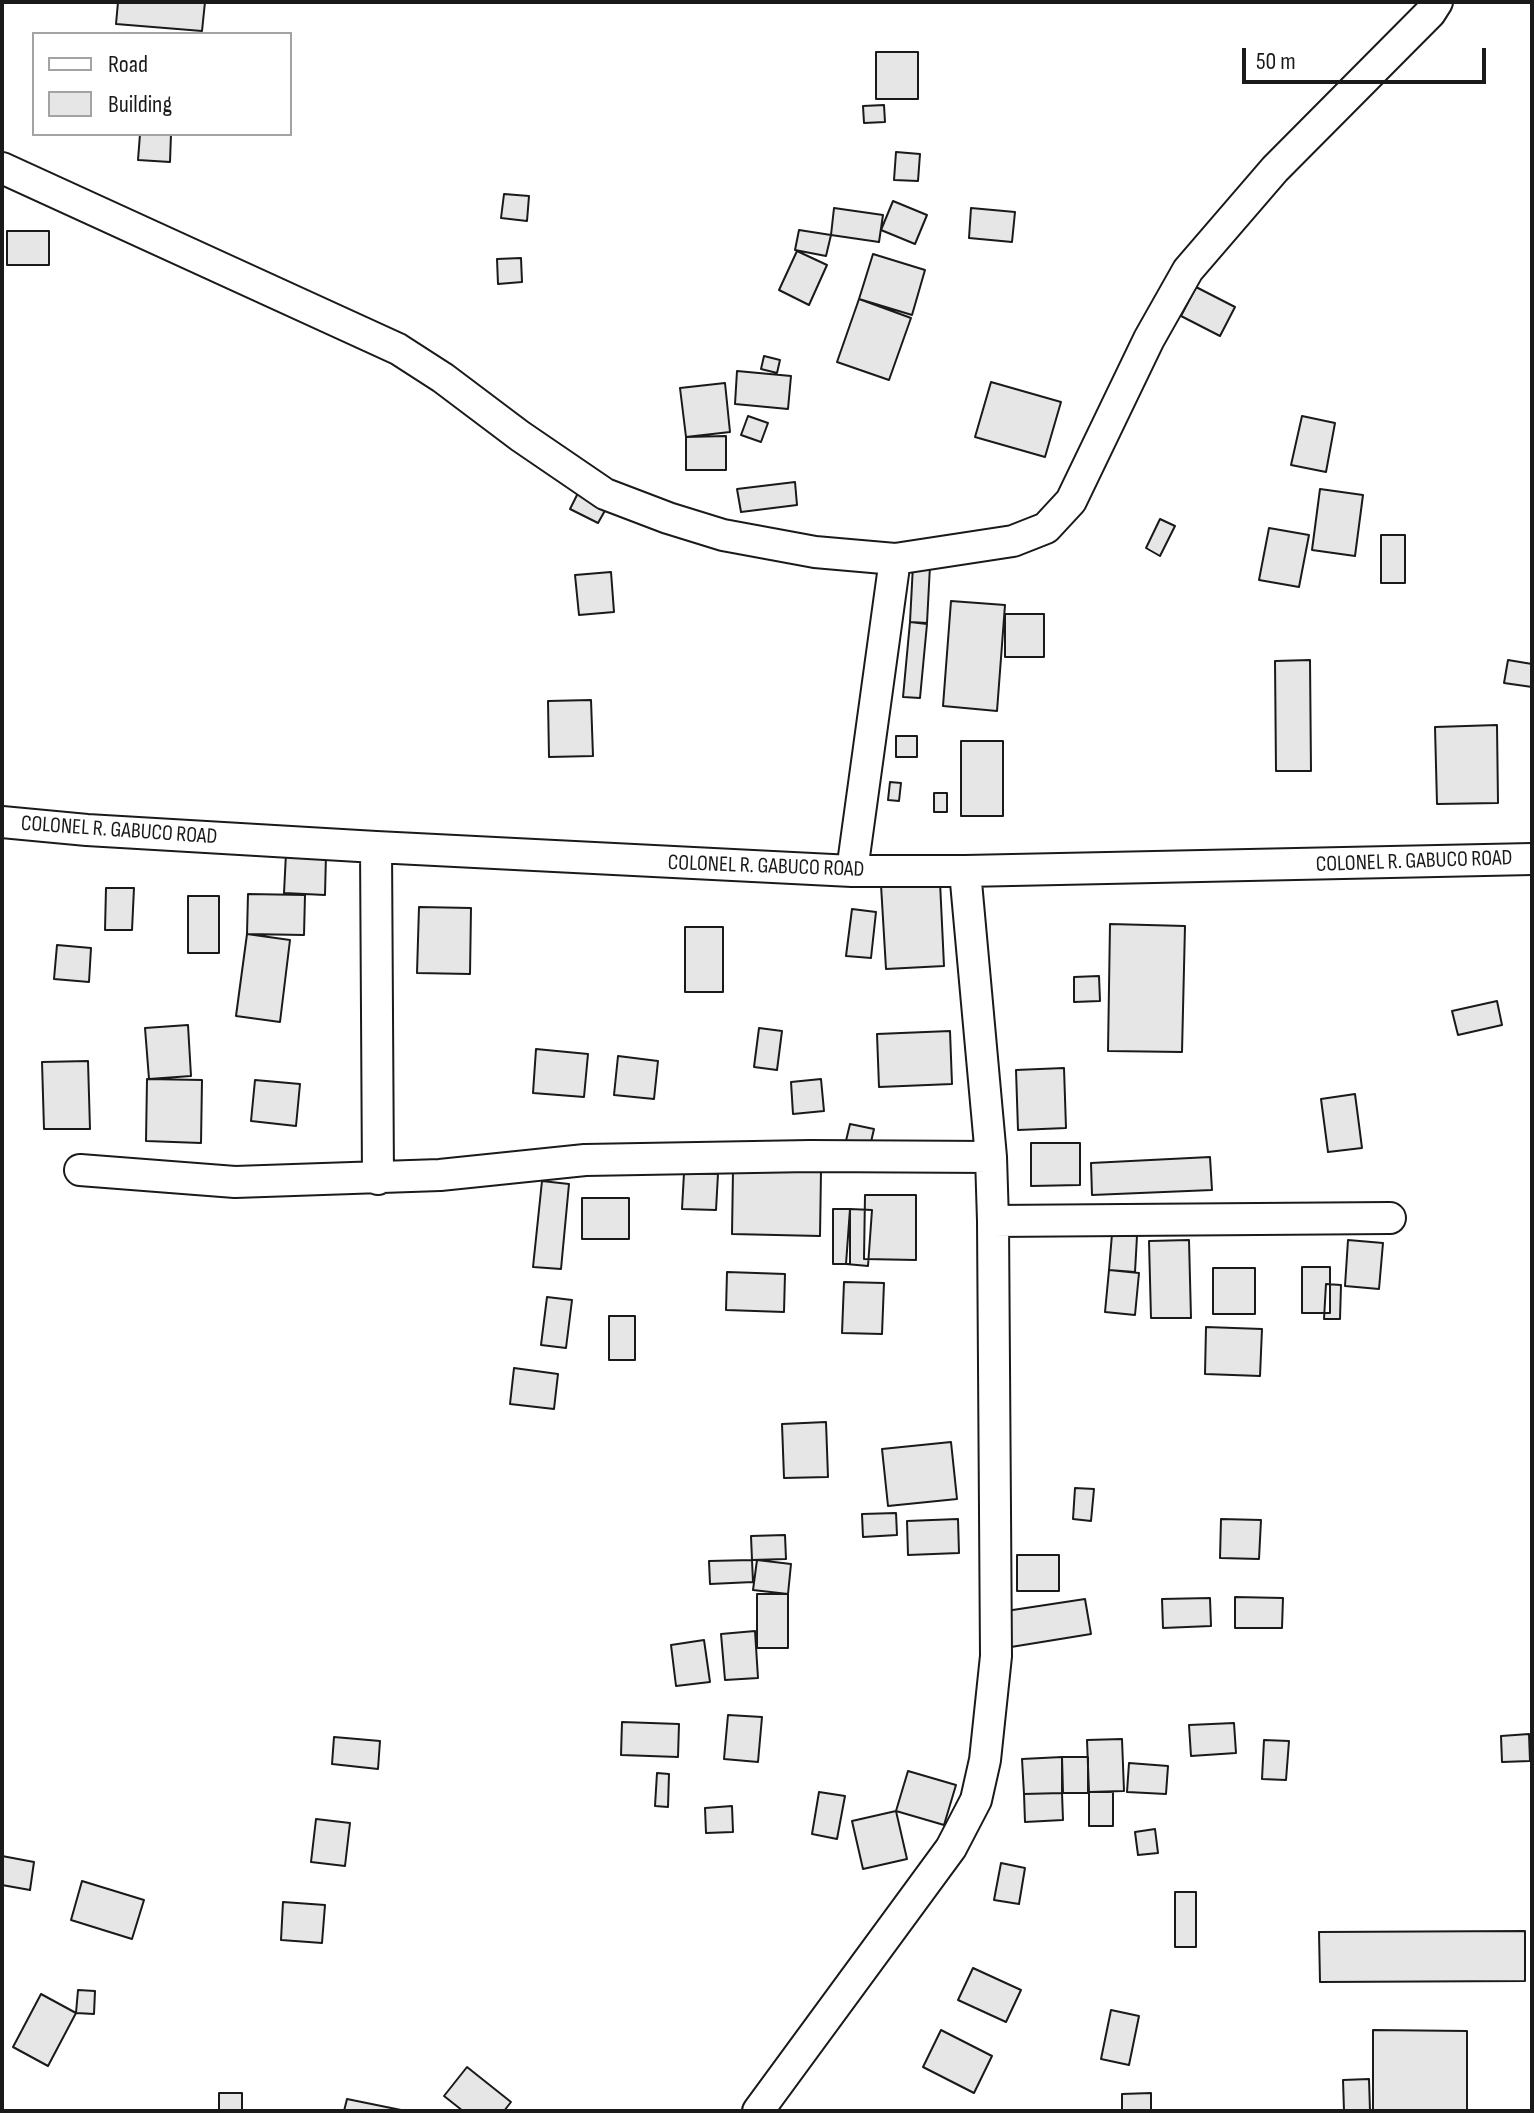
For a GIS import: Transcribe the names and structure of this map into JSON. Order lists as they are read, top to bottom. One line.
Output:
{"streets":{"street":["COLONEL R. GABUCO ROAD"]},"legend":["Road","Building"],"scale_bar":"50 m"}
